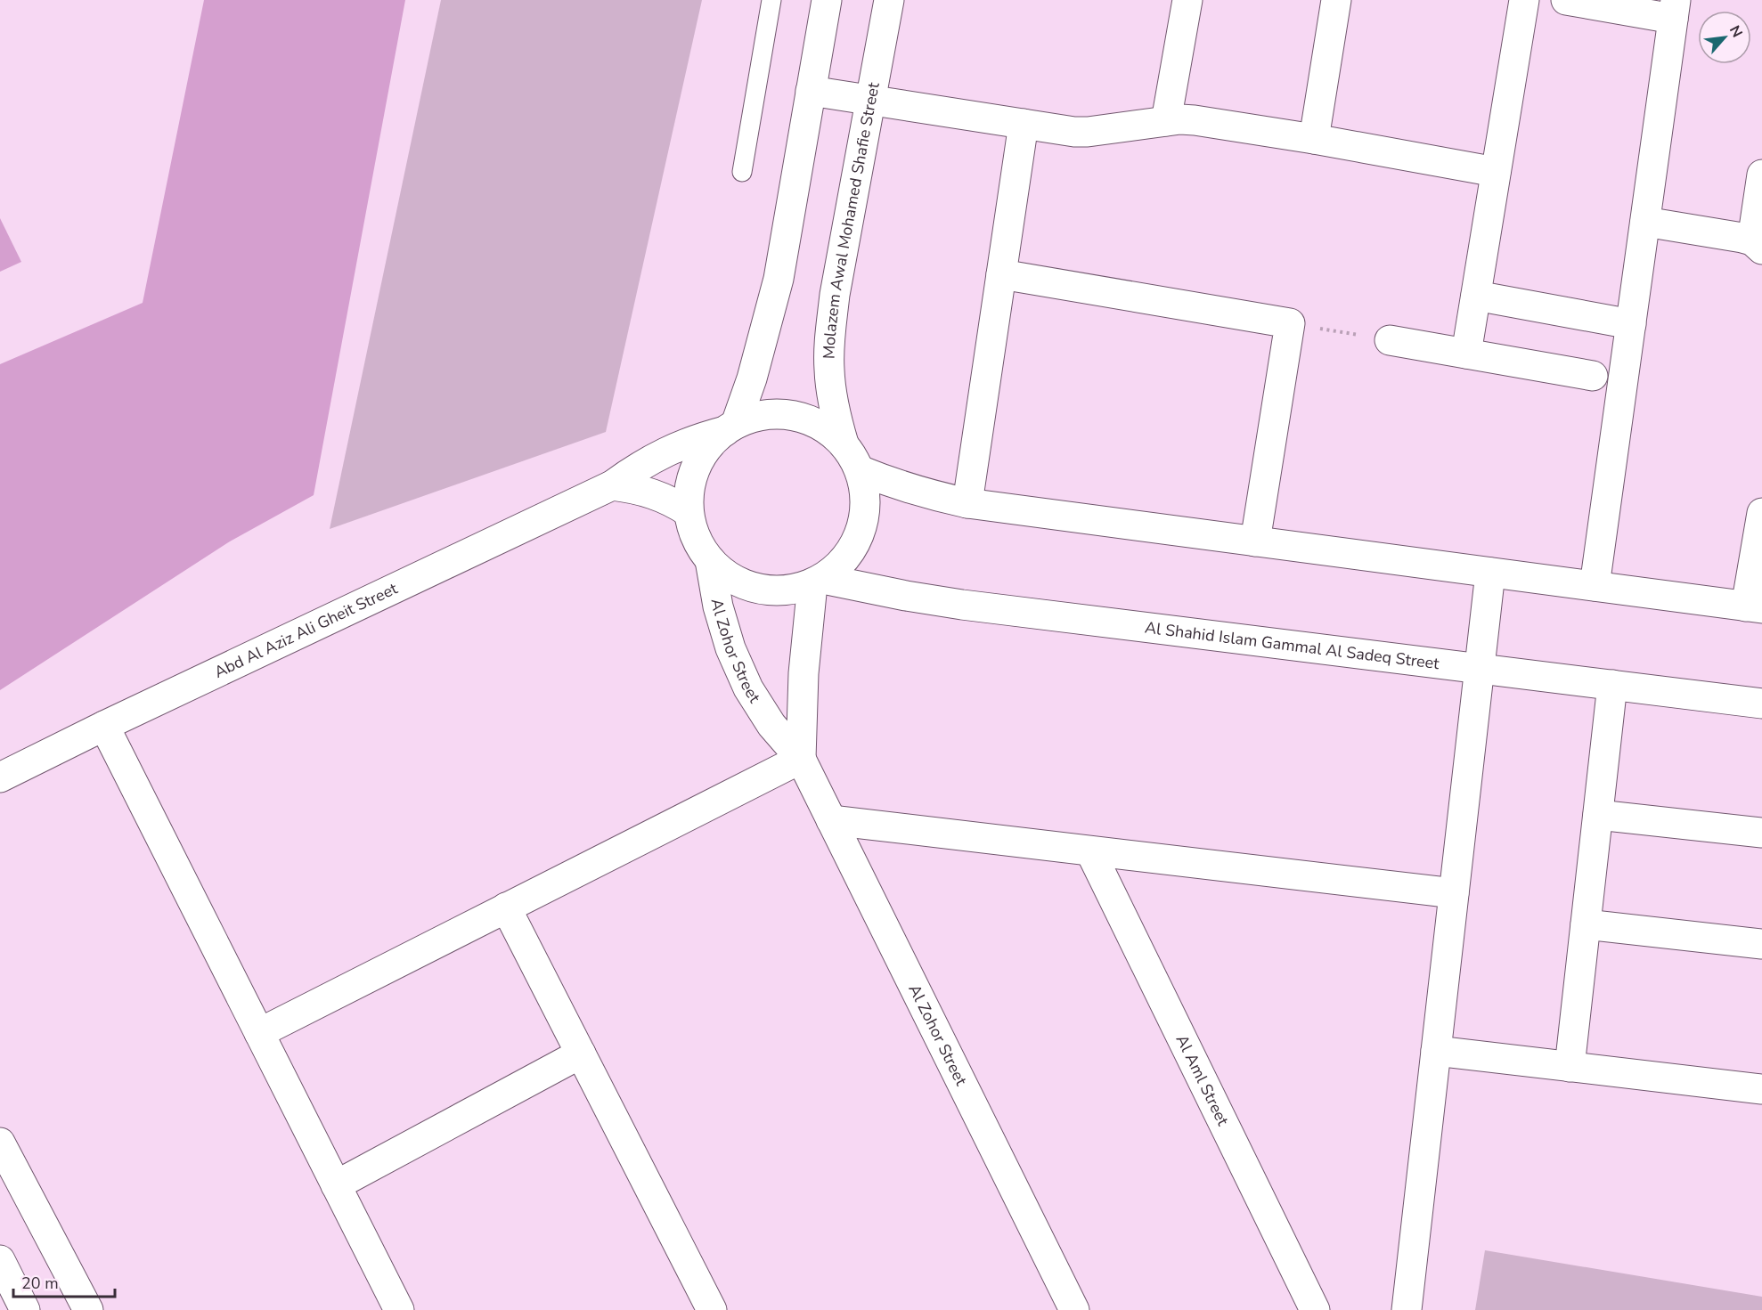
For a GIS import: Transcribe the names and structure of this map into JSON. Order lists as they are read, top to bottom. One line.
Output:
{"streets":{"street":["Molazem Awal Mohamed Shafie Street","Abd Al Aziz Ali Gheit Street","Al Shahid Islam Gammal Al Sadeq Street","Al Zohor Street","Al Aml Street"]},"crossings":[["Molazem Awal Mohamed Shafie Street","Abd Al Aziz Ali Gheit Street"],["Molazem Awal Mohamed Shafie Street","Al Shahid Islam Gammal Al Sadeq Street"],["Molazem Awal Mohamed Shafie Street","Al Zohor Street"],["Abd Al Aziz Ali Gheit Street","Al Shahid Islam Gammal Al Sadeq Street"],["Abd Al Aziz Ali Gheit Street","Al Zohor Street"],["Al Shahid Islam Gammal Al Sadeq Street","Al Zohor Street"]],"scale_bar":"20 m","north":"top right"}
